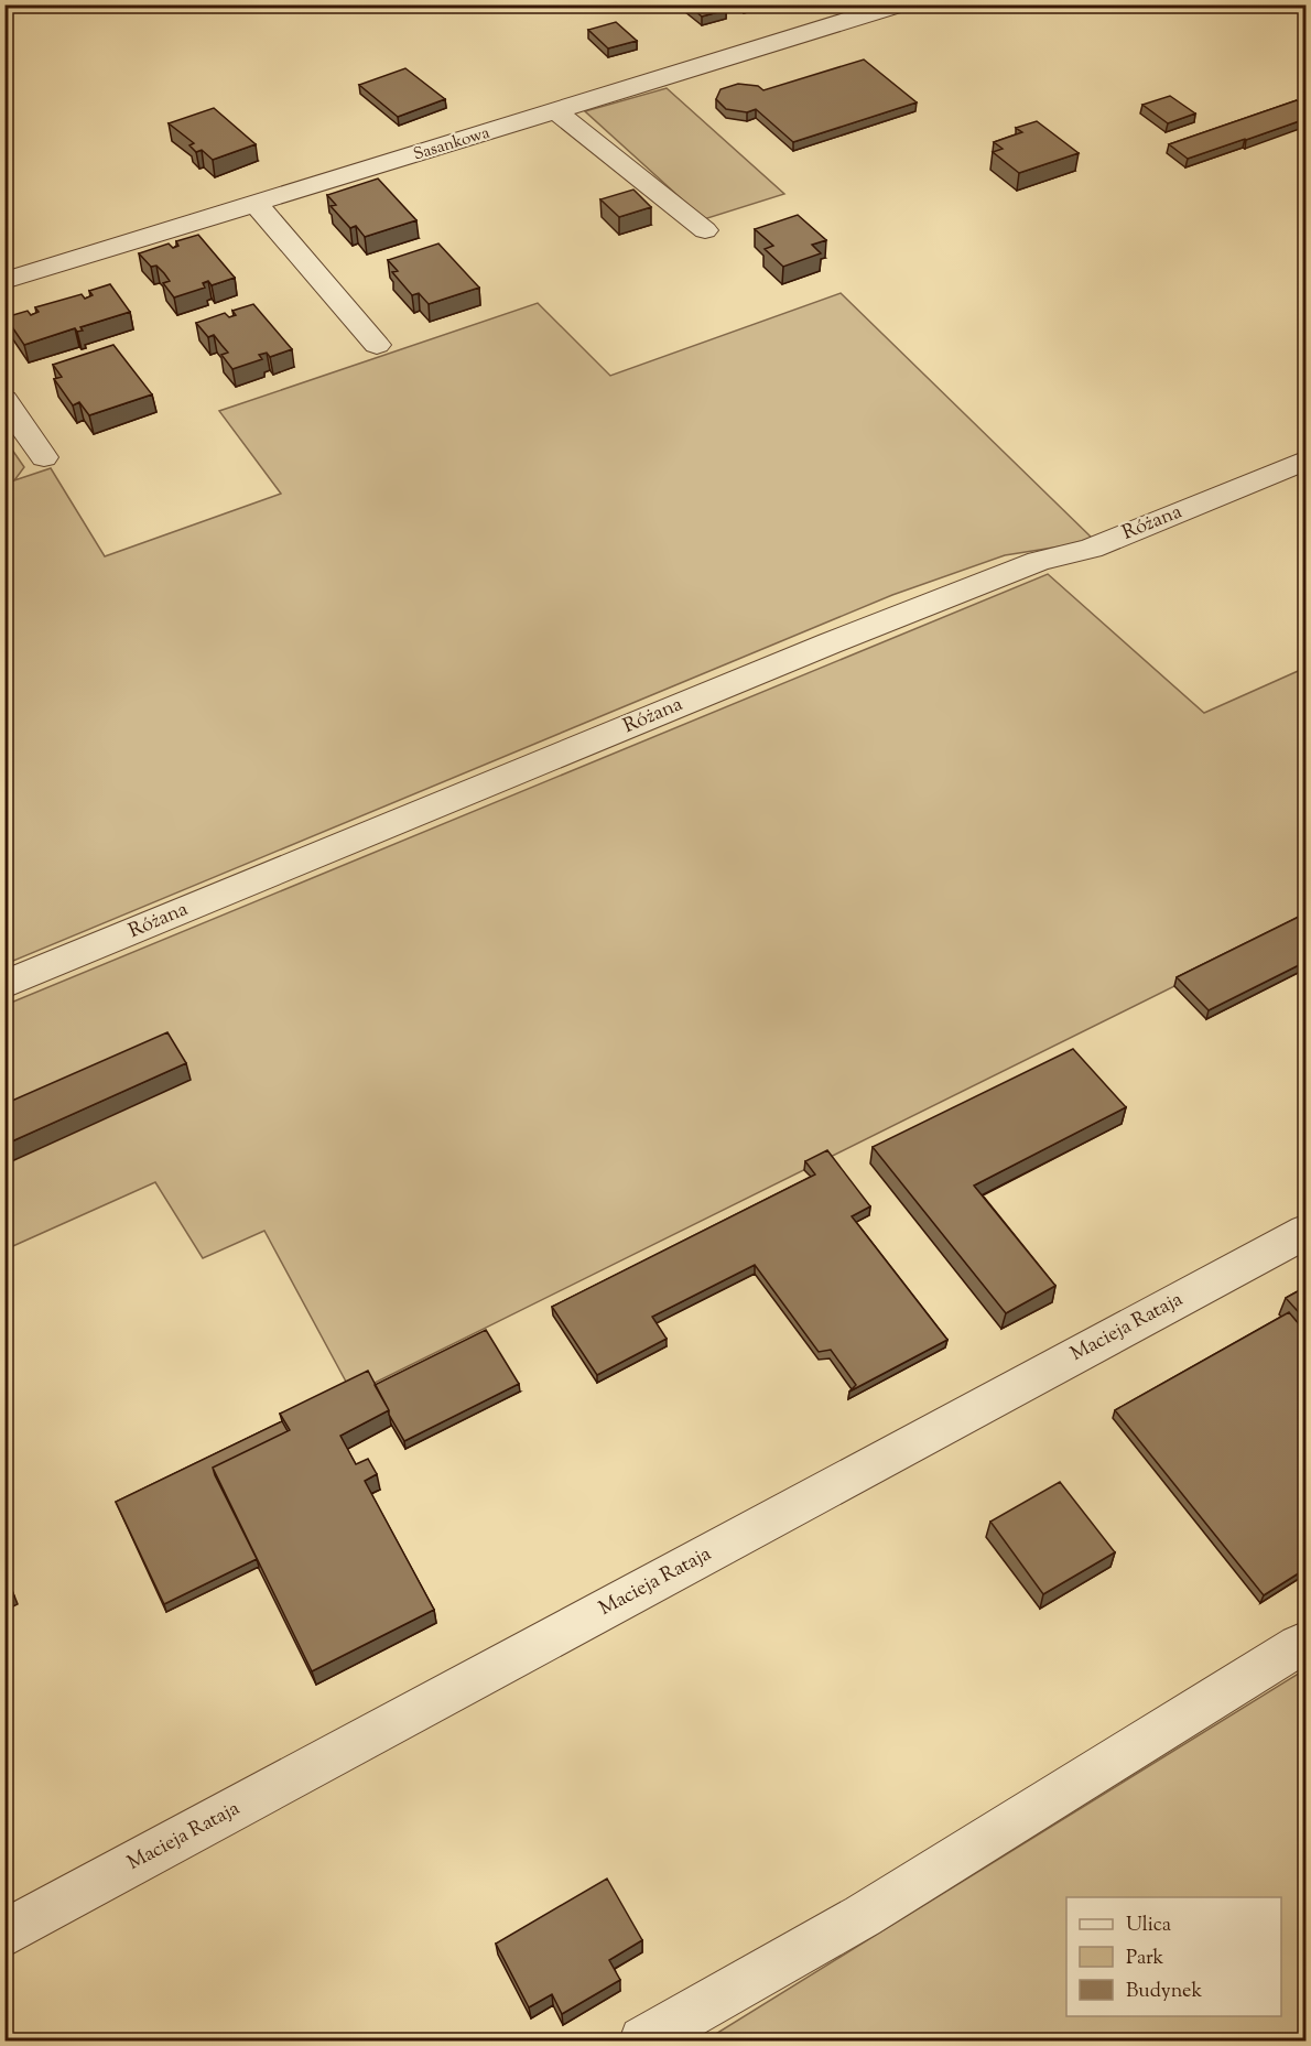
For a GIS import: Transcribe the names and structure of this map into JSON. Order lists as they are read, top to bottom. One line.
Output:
{"streets":{"street":["Sasankowa","Różana","Macieja Rataja"]},"legend":["Ulica","Park","Budynek"]}
